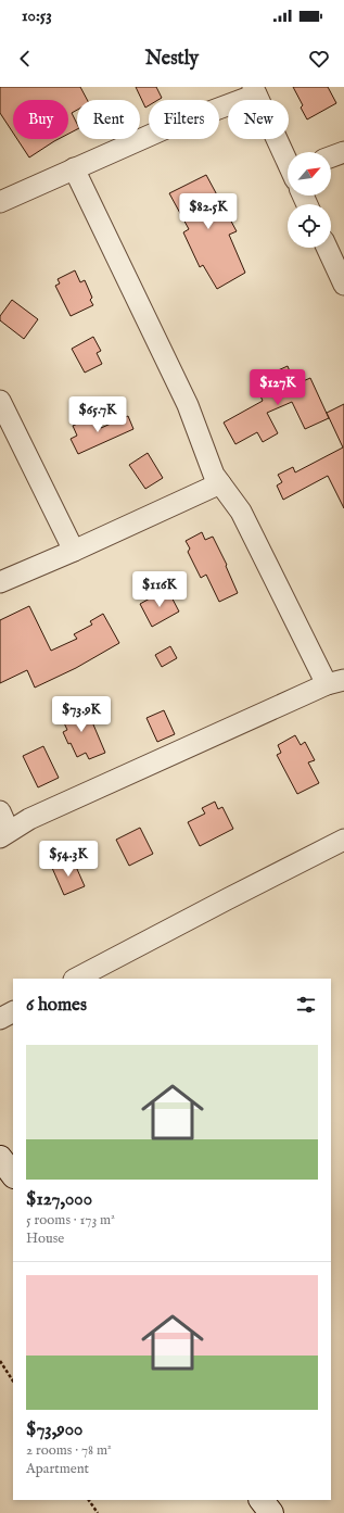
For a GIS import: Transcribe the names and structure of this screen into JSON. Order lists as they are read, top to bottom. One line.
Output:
{"north":"top right","page":{"status":"10:53","header":"Nestly","chip":["Buy","Rent","Filters","New"],"price":["$82.5K","$127K","$65.7K","$116K","$73.9K","$54.3K"],"heading":"6 homes","list":[{"name":"$127,000","note":"5 rooms · 173 m² · House"},{"name":"$73,900","note":"2 rooms · 78 m² · Apartment"}]}}
